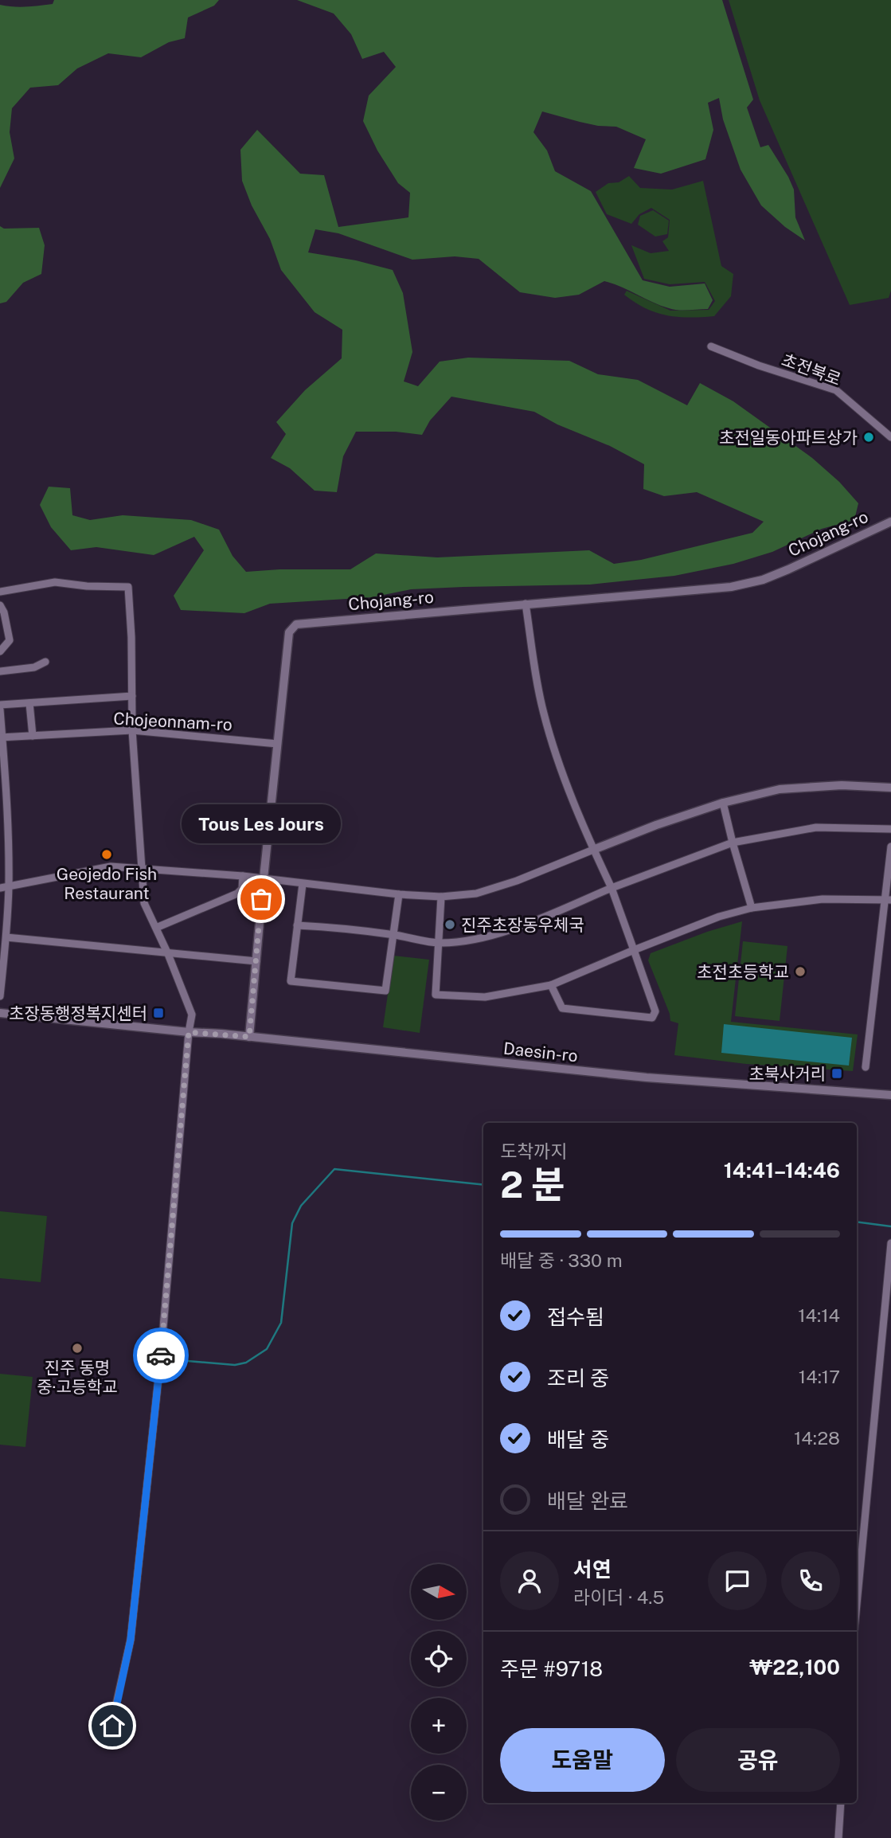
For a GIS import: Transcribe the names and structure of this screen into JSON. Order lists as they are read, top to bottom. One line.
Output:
{"streets":{"street":["초전북로","Chojang-ro","Chojeonnam-ro","Daesin-ro"]},"crossings":[["Chojang-ro","Chojeonnam-ro"],["Chojang-ro","Daesin-ro"]],"places":{"other":["초전일동아파트상가","Geojedo Fish Restaurant","Tous Les Jours","진주초장동우체국","초전초등학교","진주 동명 중·고등학교"],"transit":["초장동행정복지센터","초북사거리"]},"north":"right","page":{"bubble":"Tous Les Jours","heading":["2 분","도착까지","14:41–14:46"],"panel":["서연","라이더 · 4.5","주문 #9718","₩22,100"],"bar":"배달 중 · 330 m","list":[["접수됨","14:14"],["조리 중","14:17"],["배달 중","14:28"],"배달 완료"],"map_buttons":["+","−"],"buttons":["도움말","공유"]}}
